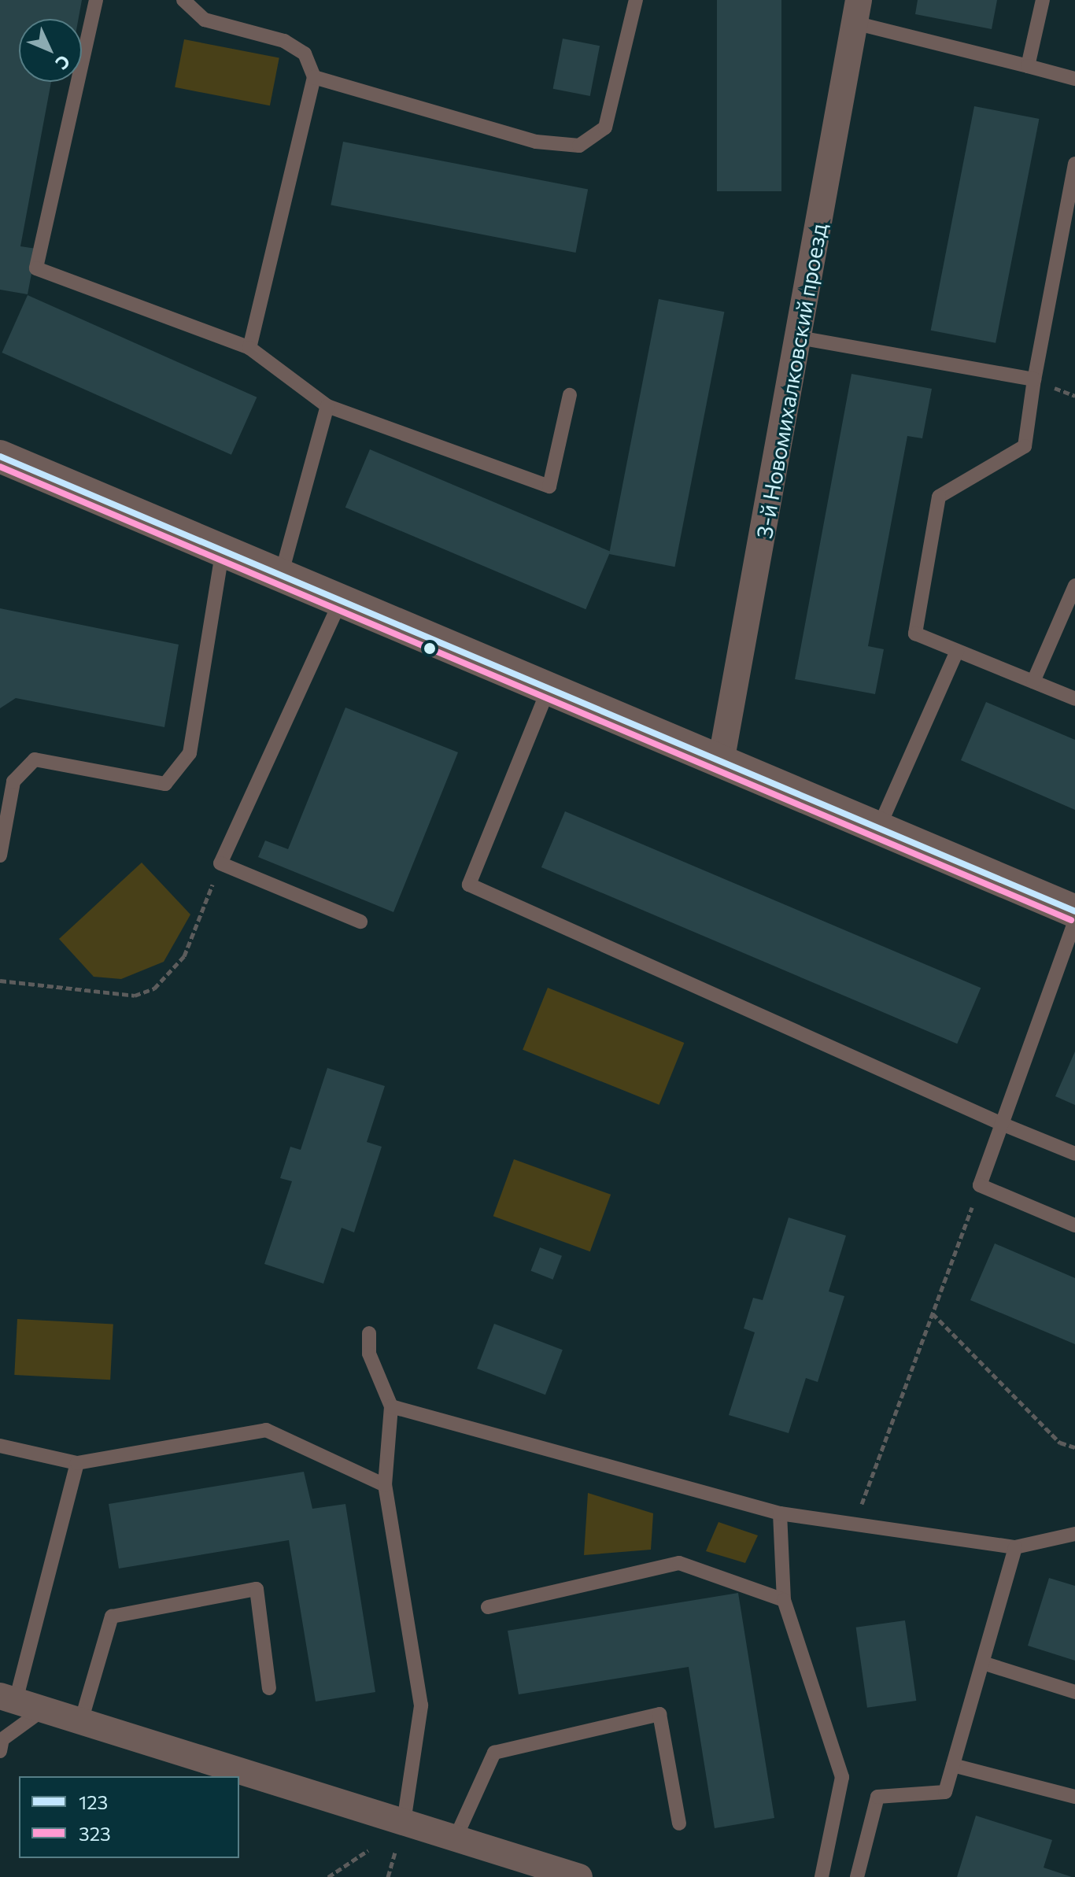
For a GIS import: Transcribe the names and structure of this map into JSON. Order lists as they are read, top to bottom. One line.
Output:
{"streets":{"street":["3-й Новомихалковский проезд"]},"lines":["transit line 123","transit line 323"],"legend":["123","323"],"north":"bottom right"}
